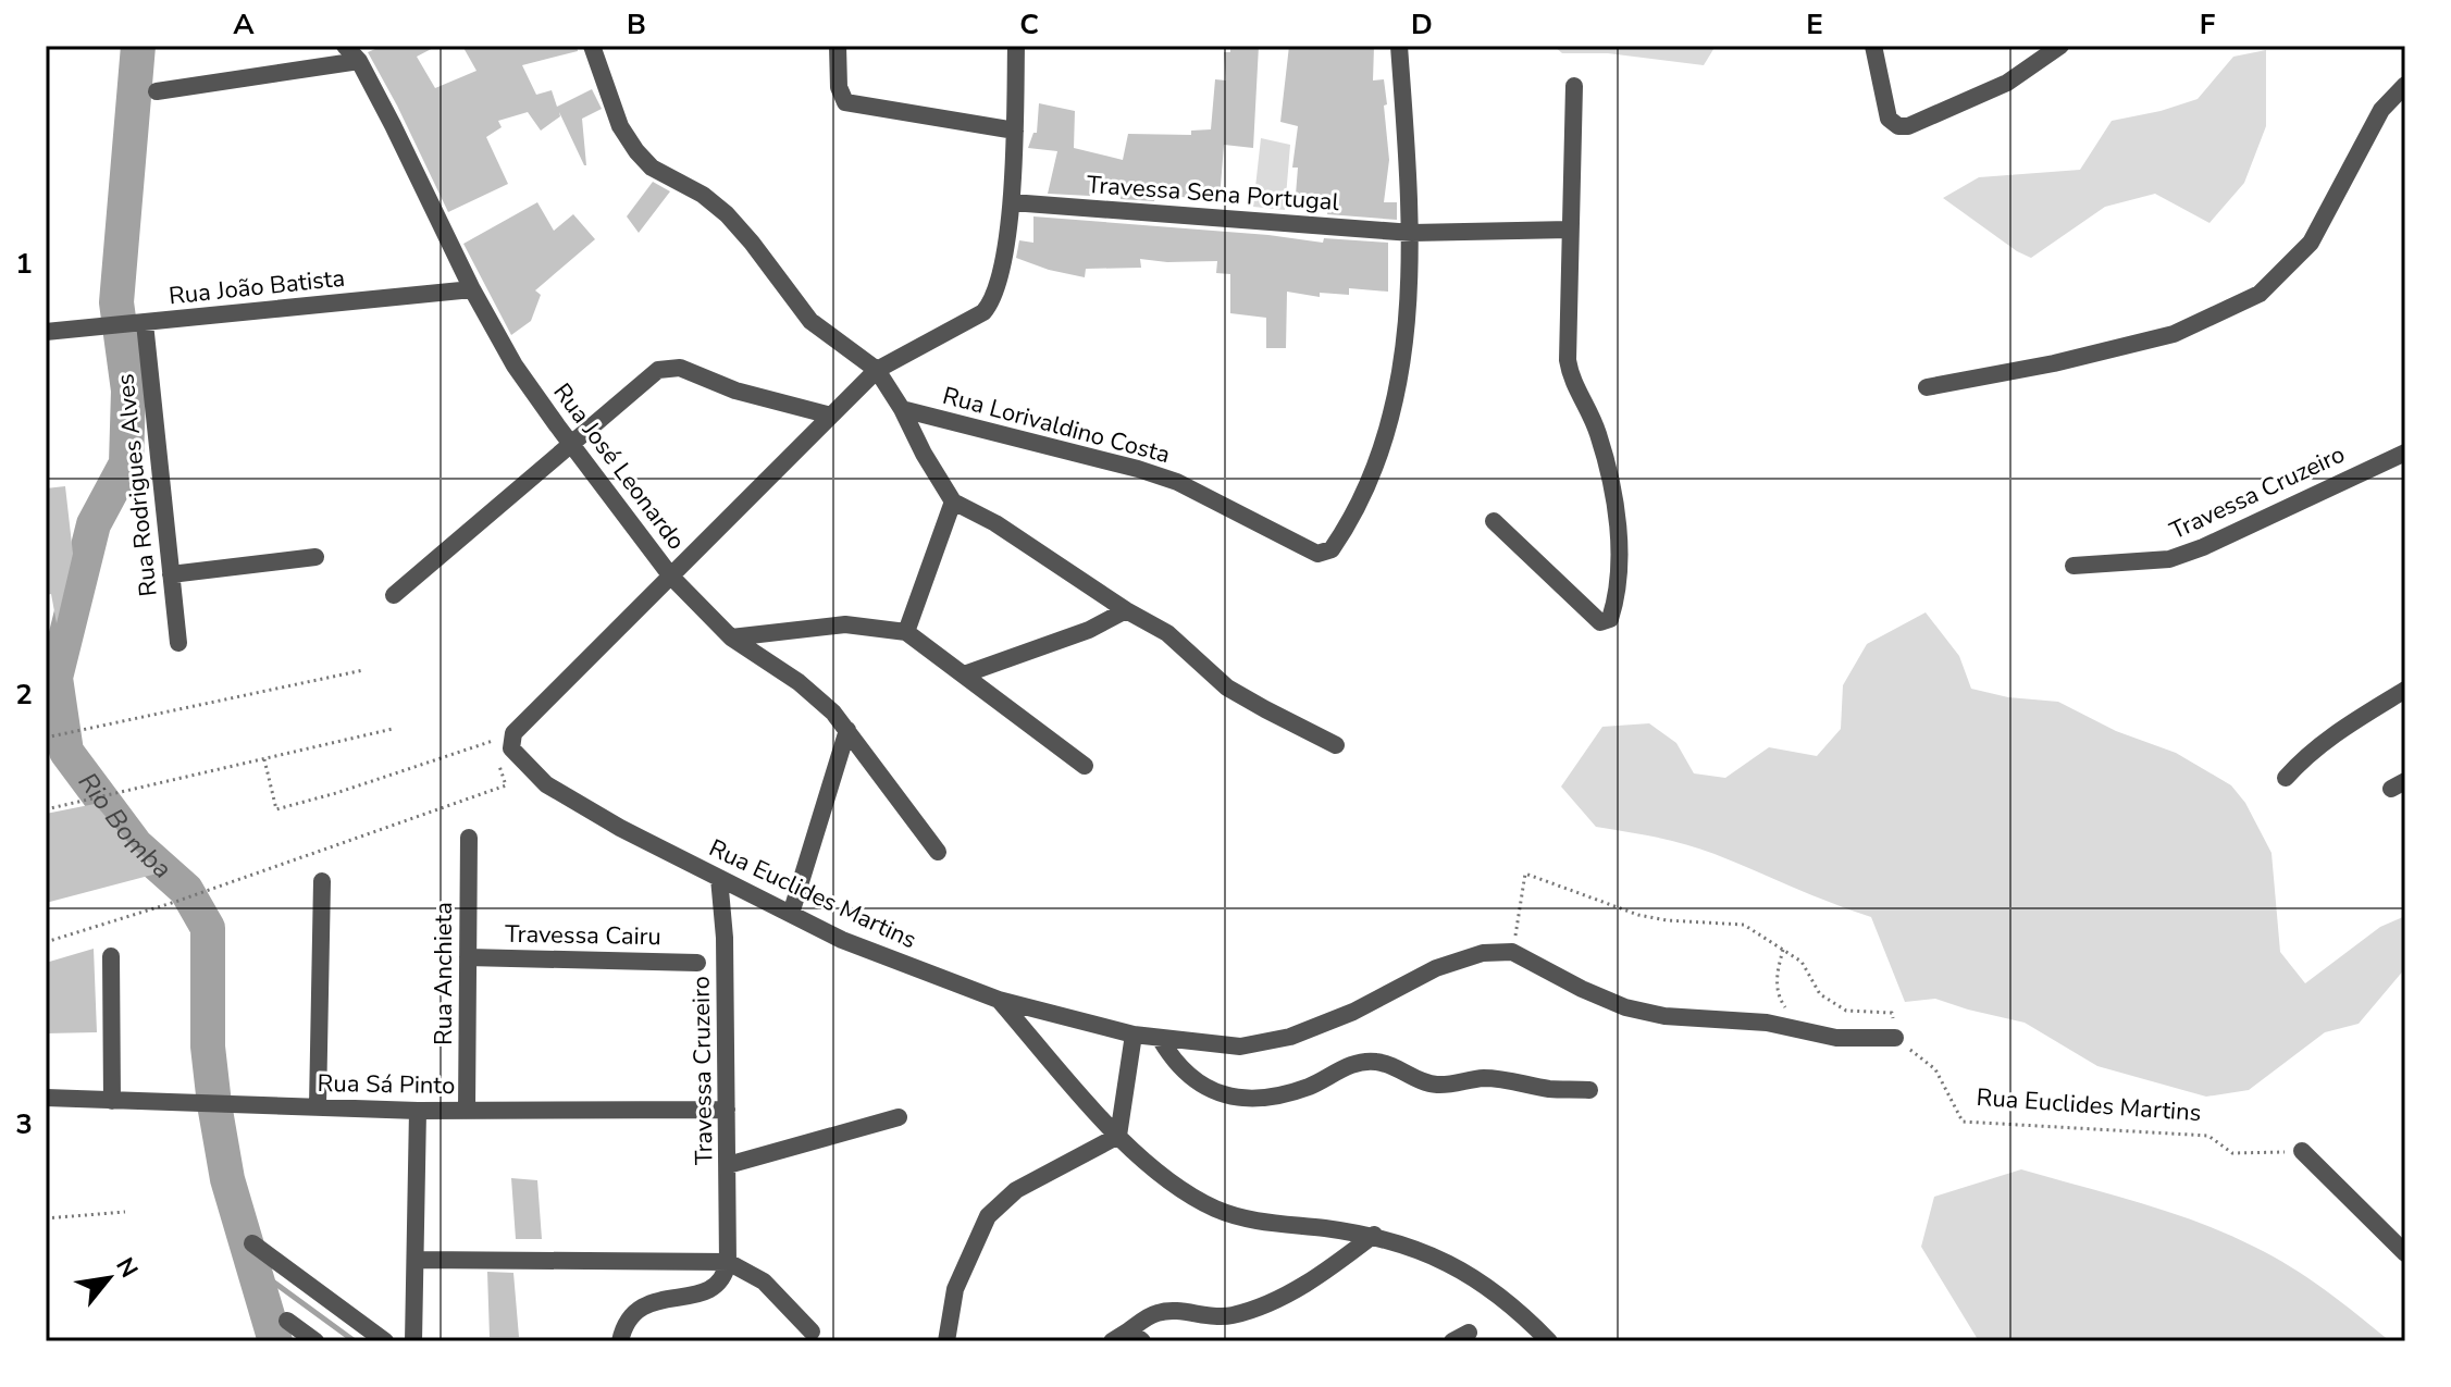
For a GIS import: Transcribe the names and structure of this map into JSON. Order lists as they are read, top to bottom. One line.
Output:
{"streets":{"street":["Travessa Sena Portugal","Rua João Batista","Rua Lorivaldino Costa","Rua José Leonardo","Rua Rodrigues Alves","Travessa Cruzeiro","Rua Euclides Martins","Travessa Cairu","Rua Anchieta","Rua Sá Pinto"]},"crossings":[["Travessa Sena Portugal","Rua Lorivaldino Costa"],["Rua João Batista","Rua José Leonardo"],["Rua João Batista","Rua Rodrigues Alves"],["Travessa Cruzeiro","Rua Euclides Martins"],["Travessa Cruzeiro","Rua Sá Pinto"],["Travessa Cairu","Rua Anchieta"],["Rua Anchieta","Rua Sá Pinto"]],"water":["Rio Bomba"],"north":"top right","grid":{"columns":["A","B","C","D","E","F"],"rows":["1","2","3"]}}
